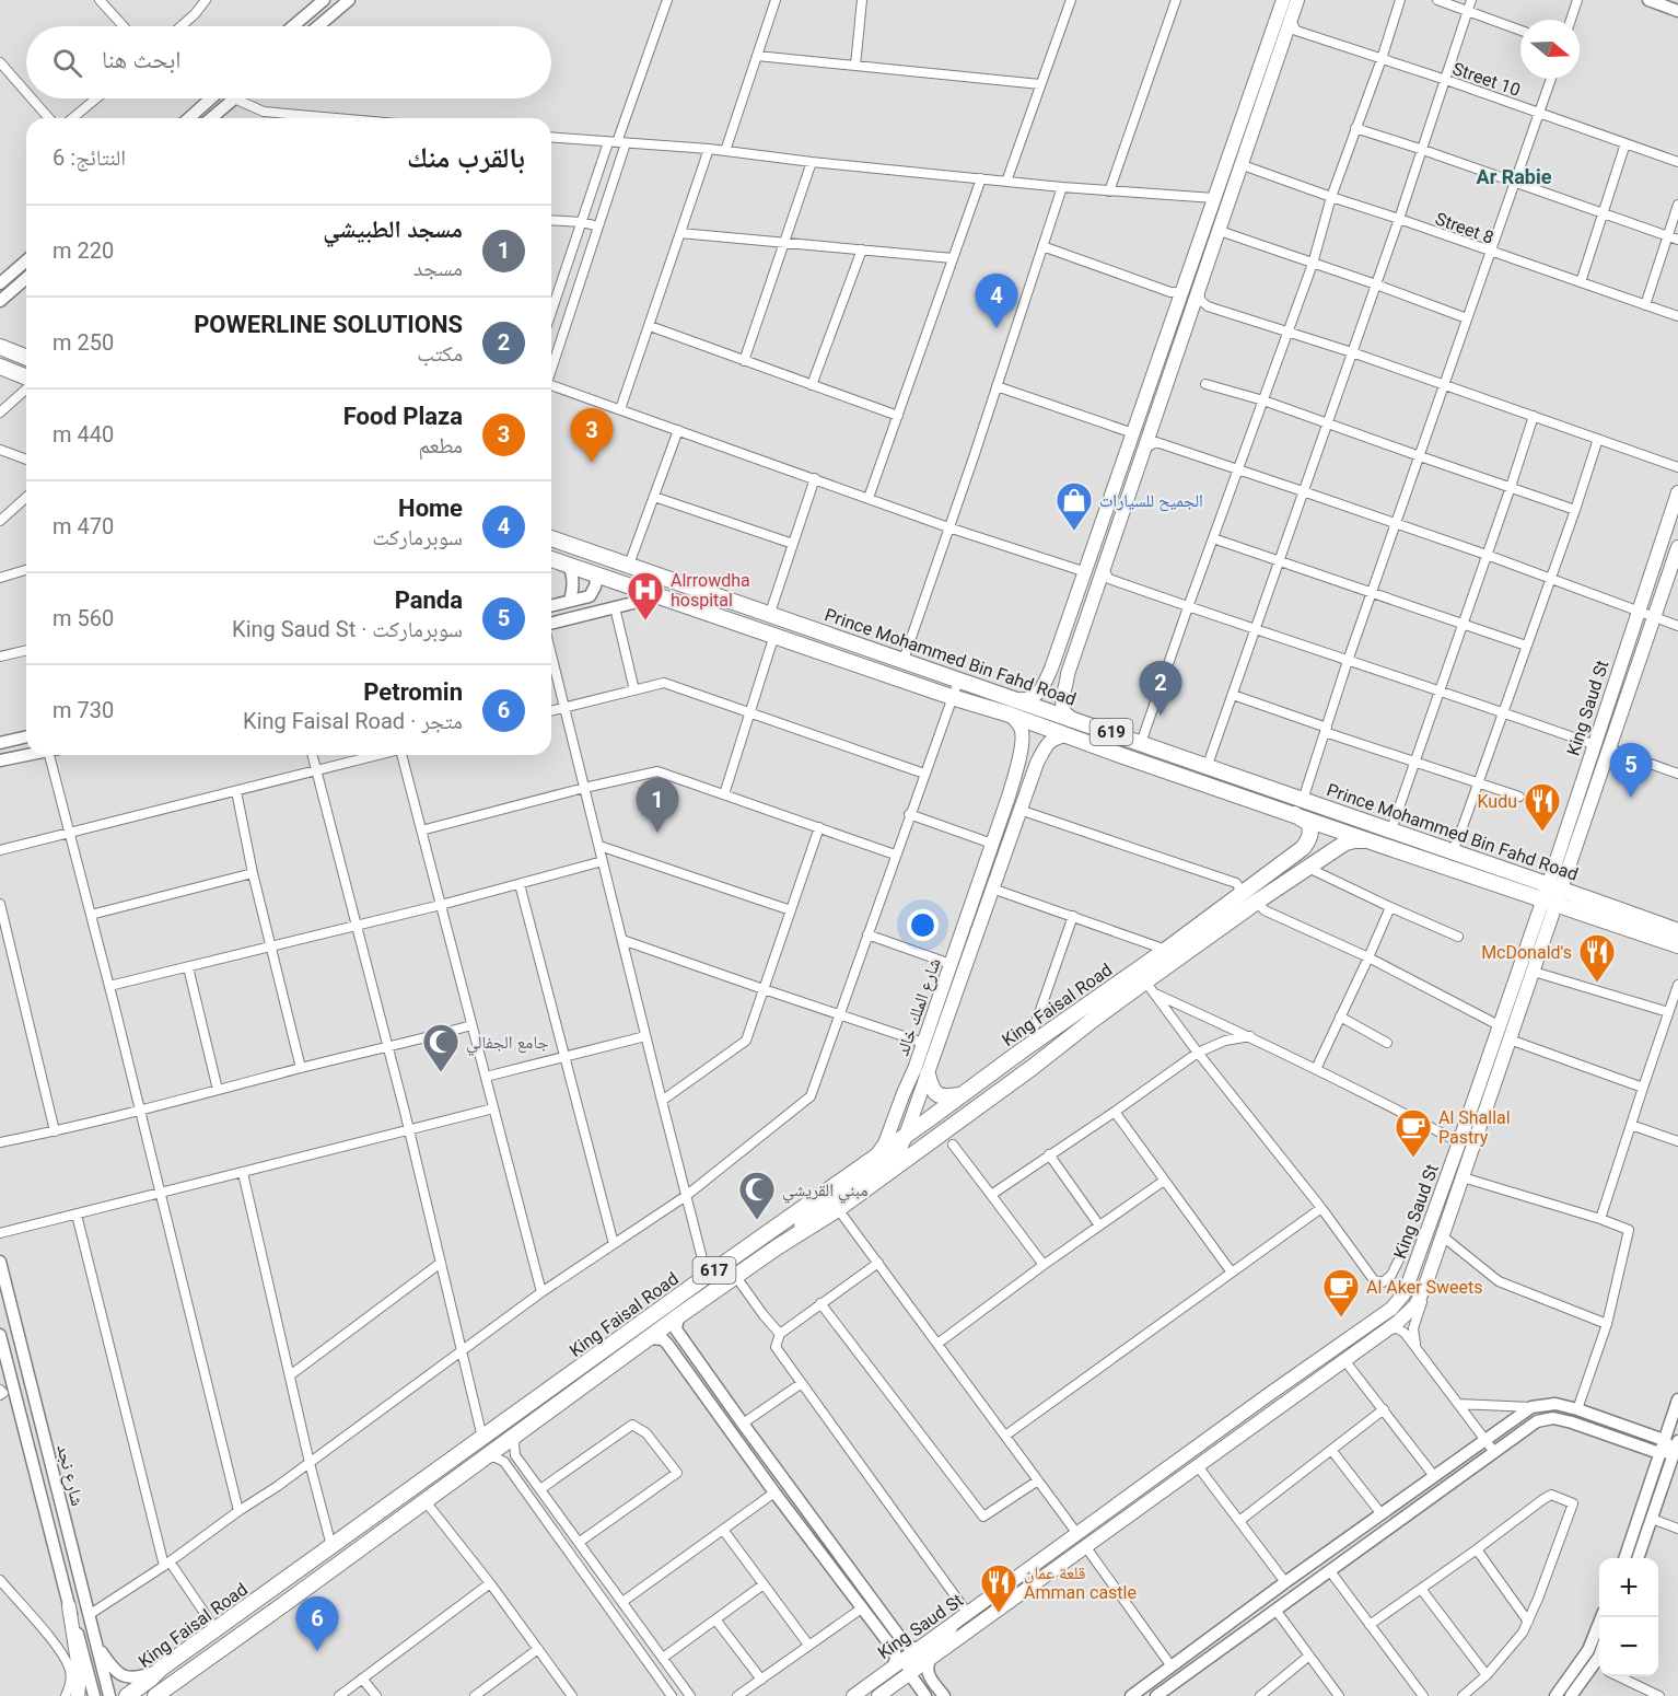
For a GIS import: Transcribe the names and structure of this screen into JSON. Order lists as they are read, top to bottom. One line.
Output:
{"streets":{"highway":["Prince Mohammed Bin Fahd Road","619","King Faisal Road","617"],"main road":["King Saud St","شارع الملك خالد"],"street":["Street 10","Street 8","شارع نجد"]},"crossings":[["Prince Mohammed Bin Fahd Road","King Saud St"],["Prince Mohammed Bin Fahd Road","King Faisal Road"],["Prince Mohammed Bin Fahd Road","شارع الملك خالد"],["King Faisal Road","شارع الملك خالد"]],"districts":["Ar Rabie"],"places":{"shop":["الجميح للسيارات"],"hospital":["Alrrowdha hospital"],"restaurant":["Kudu","McDonald's","قلعة عمان Amman castle"],"mosque":["جامع الجفالي","مبني القريشي"],"cafe":["Al Shallal Pastry","Al Aker Sweets"]},"north":"right","page":{"search":"ابحث هنا","heading":["بالقرب منك","النتائج: 6"],"list":[{"mark":"1","name":"مسجد الطبيشي","note":"مسجد","value":"220 m"},{"mark":"2","name":"POWERLINE SOLUTIONS","note":"مكتب","value":"250 m"},{"mark":"3","name":"Food Plaza","note":"مطعم","value":"440 m"},{"mark":"4","name":"Home","note":"سوبرماركت","value":"470 m"},{"mark":"5","name":"Panda","note":"سوبرماركت · King Saud St","value":"560 m"},{"mark":"6","name":"Petromin","note":"متجر · King Faisal Road","value":"730 m"}],"pins":["4","3","2","5","1","6"],"map_buttons":["+","−"]}}
